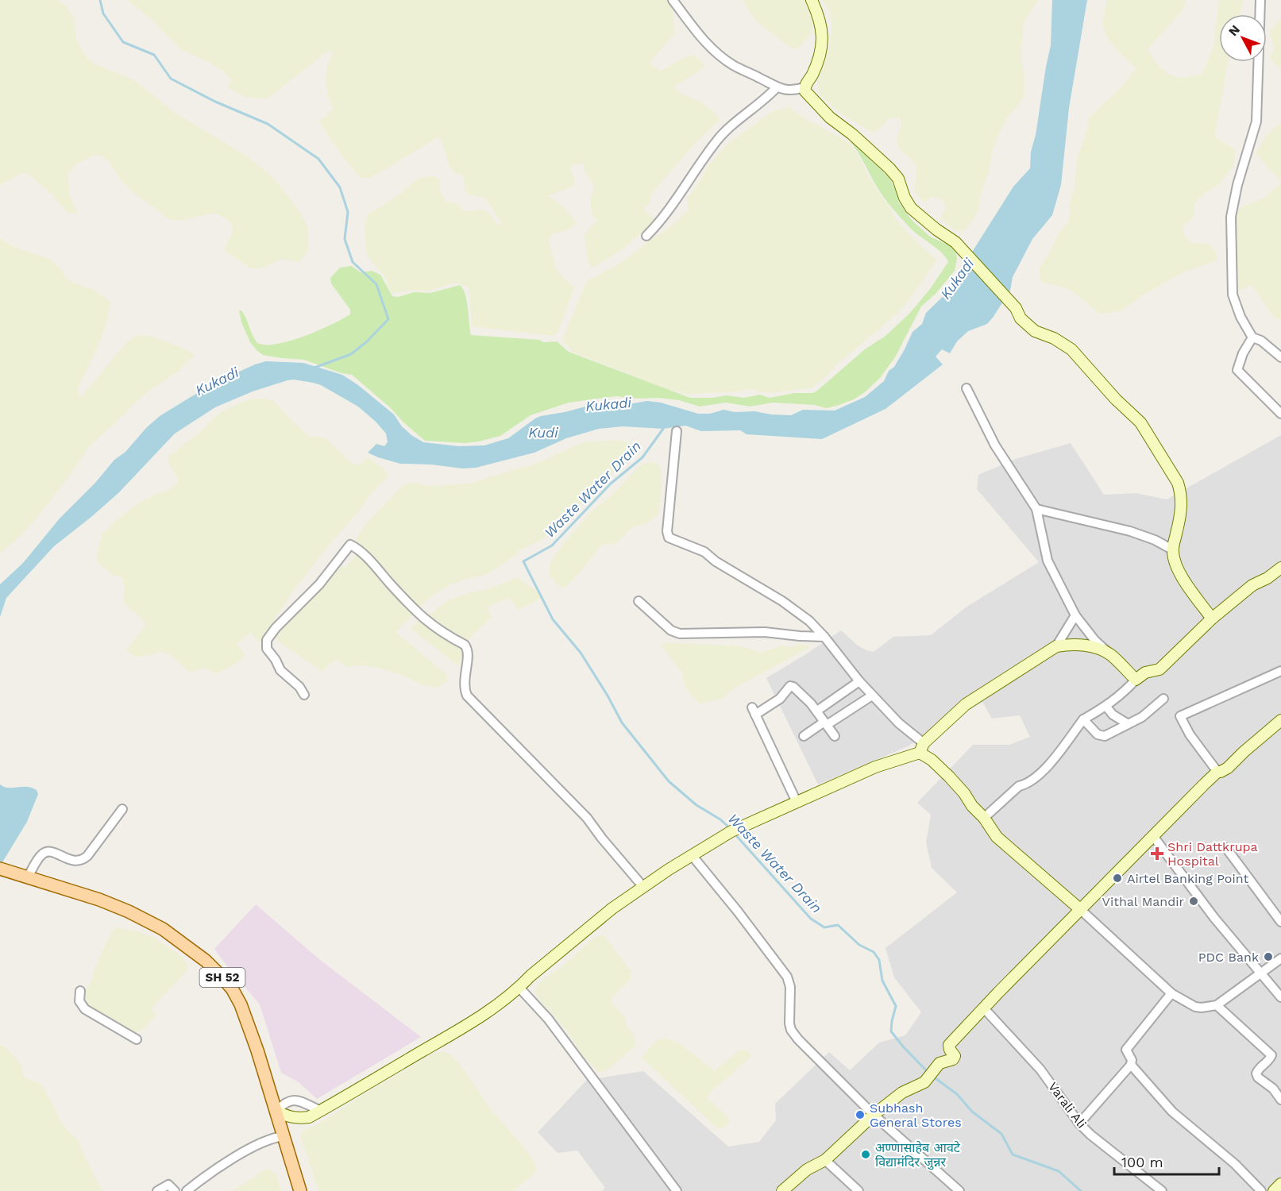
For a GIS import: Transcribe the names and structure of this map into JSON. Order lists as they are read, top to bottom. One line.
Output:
{"streets":{"main road":["SH 52"],"street":["Varali Ali"]},"water":["Kukadi","Kudi","Waste Water Drain"],"places":{"health":["Shri Dattkrupa Hospital"],"other":["Airtel Banking Point","Vithal Mandir","PDC Bank","Subhash General Stores","अण्णासाहेब आवटे विद्यामंदिर जुन्नर"]},"scale_bar":"100 m","north":"top left"}
